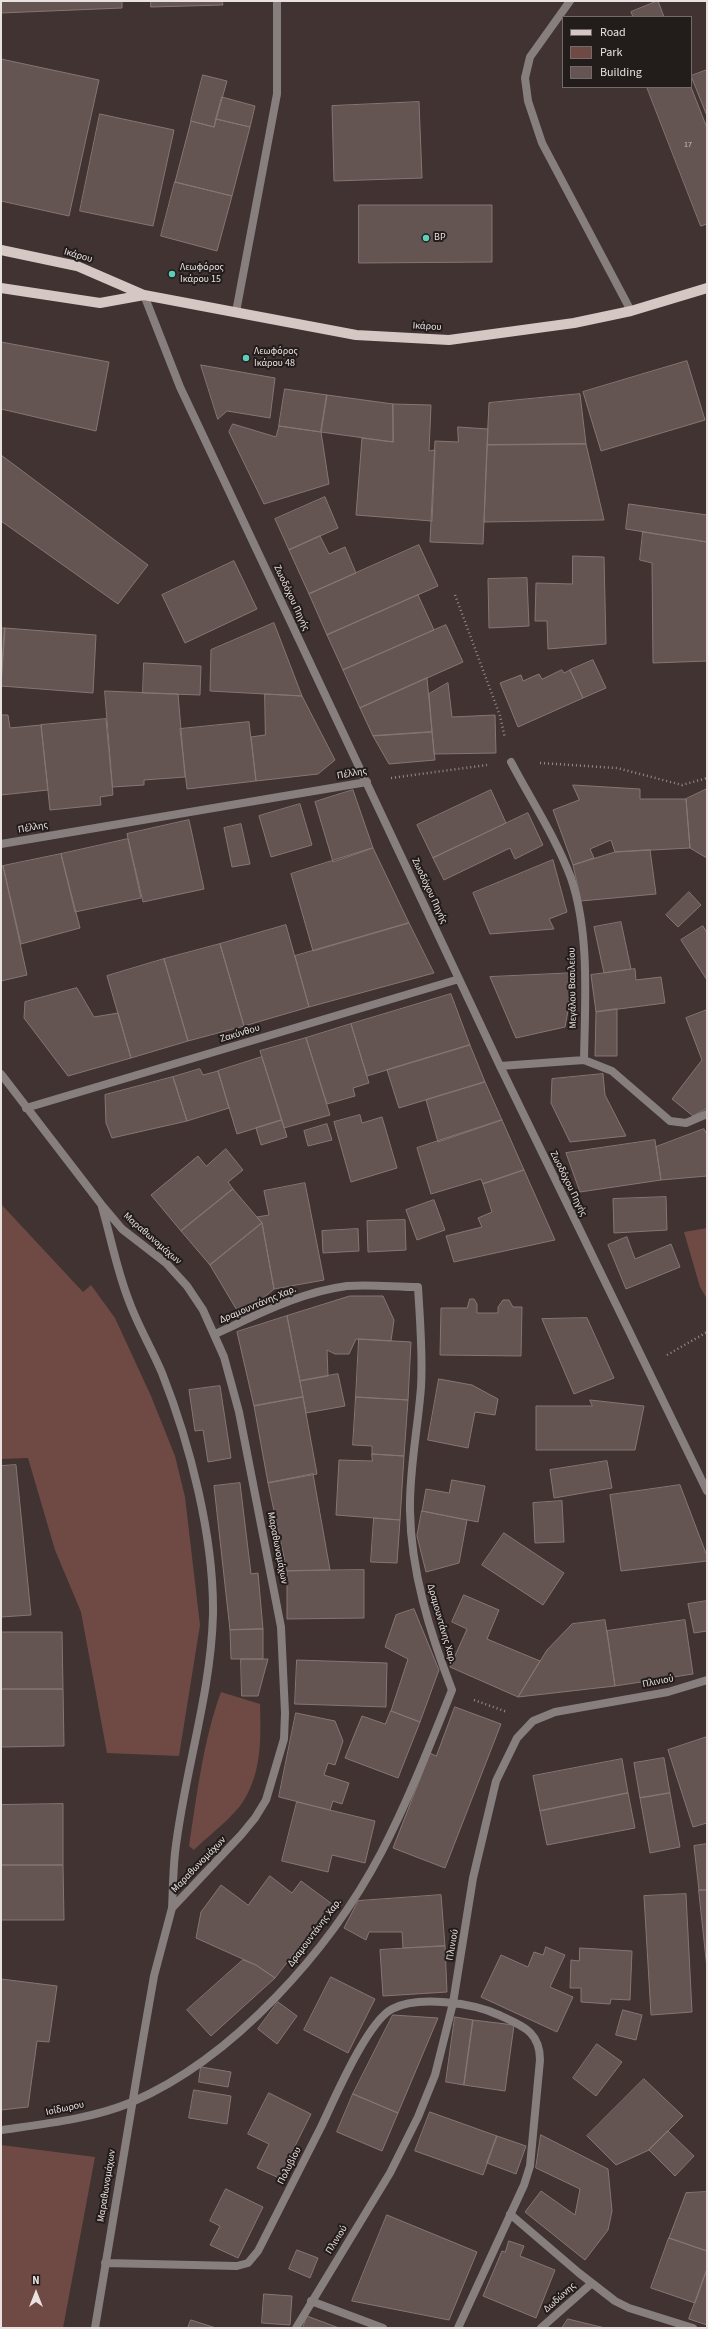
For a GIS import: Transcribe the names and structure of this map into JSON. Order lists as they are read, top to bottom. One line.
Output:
{"streets":{"main road":["Ικάρου"],"street":["Ζωοδόχου Πηγής","Πέλλης","Μεγάλου Βασιλείου","Ζακύνθου","Μαραθωνομάχων","Δραμουντάνης Χαρ.","Πλινιού","Ισίδωρου","Πολυβίου","Δωδώνης"]},"crossings":[["Ικάρου","Ζωοδόχου Πηγής"],["Ζωοδόχου Πηγής","Πέλλης"],["Ζωοδόχου Πηγής","Ζακύνθου"],["Πέλλης","Μεγάλου Βασιλείου"],["Ζακύνθου","Μαραθωνομάχων"],["Μαραθωνομάχων","Δραμουντάνης Χαρ."],["Μαραθωνομάχων","Ισίδωρου"],["Μαραθωνομάχων","Πολυβίου"],["Δραμουντάνης Χαρ.","Ισίδωρου"],["Πλινιού","Πολυβίου"]],"places":["BP","Λεωφόρος Ικάρου 15","Λεωφόρος Ικάρου 48"],"house_numbers":["17"],"legend":["Road","Park","Building"],"north":"top"}
